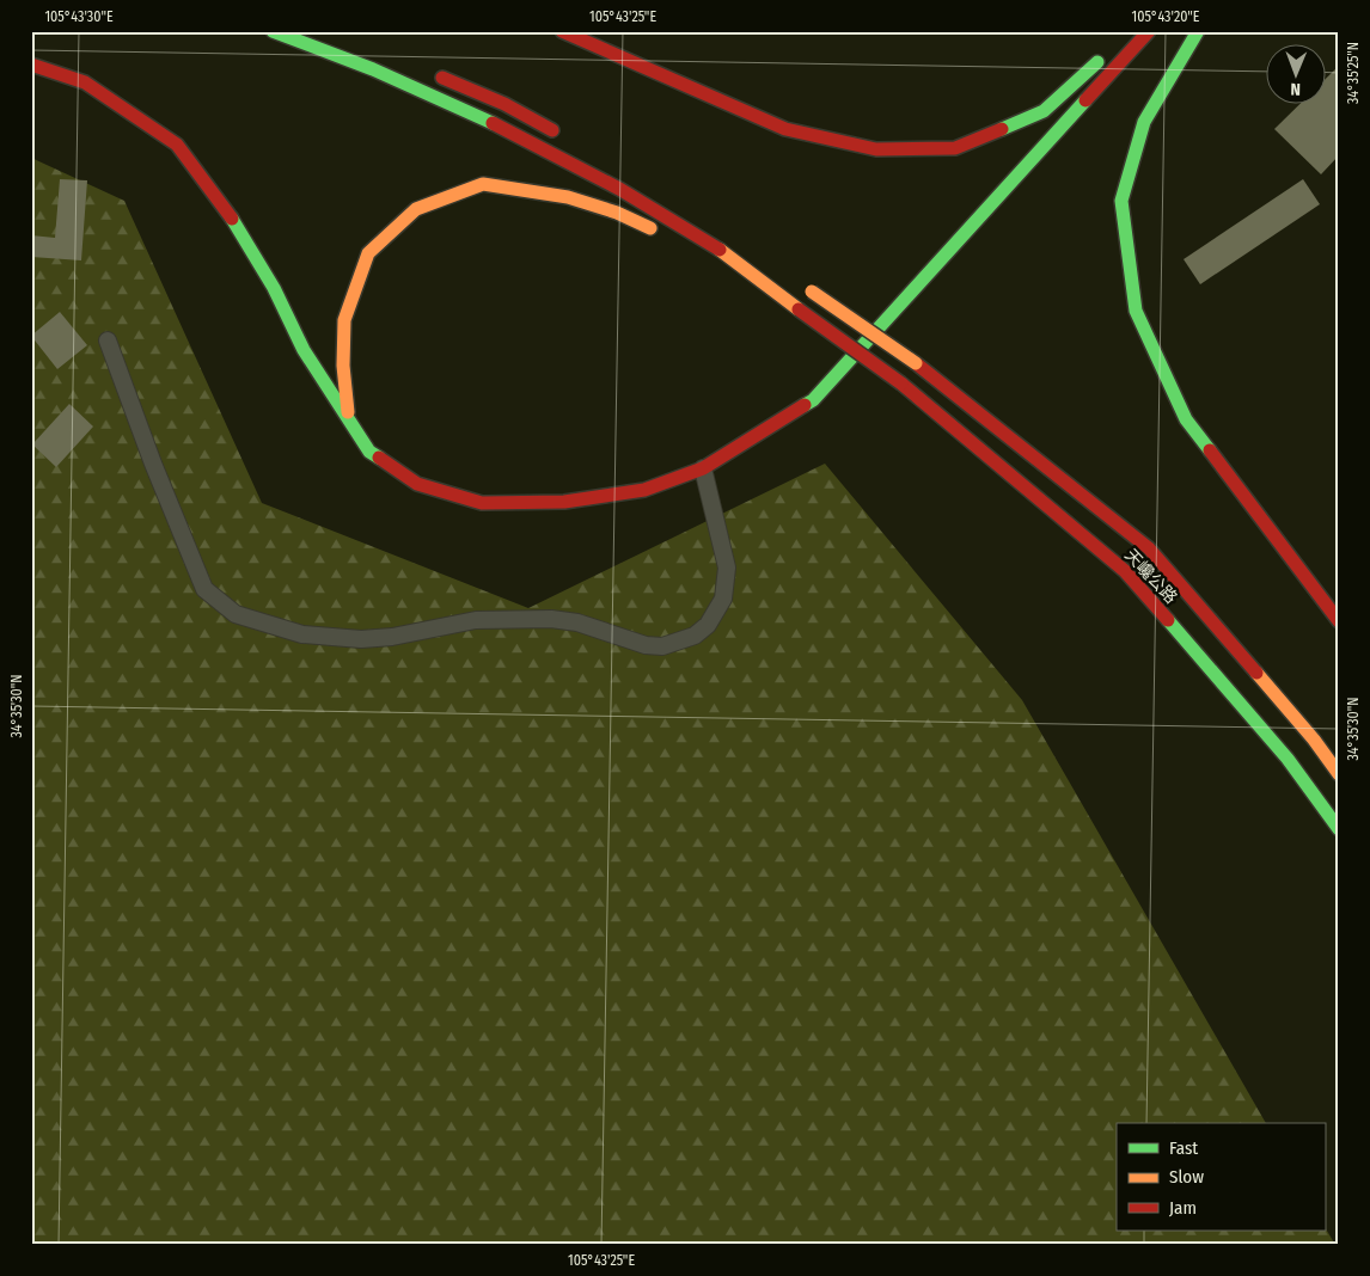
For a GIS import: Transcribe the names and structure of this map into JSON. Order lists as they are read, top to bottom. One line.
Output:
{"streets":{"highway":["天巉公路"]},"legend":["Fast","Slow","Jam"],"north":"bottom","coordinates":["105°43'30\"E","105°43'25\"E","105°43'20\"E","34°35'25\"N","34°35'30\"N"]}
